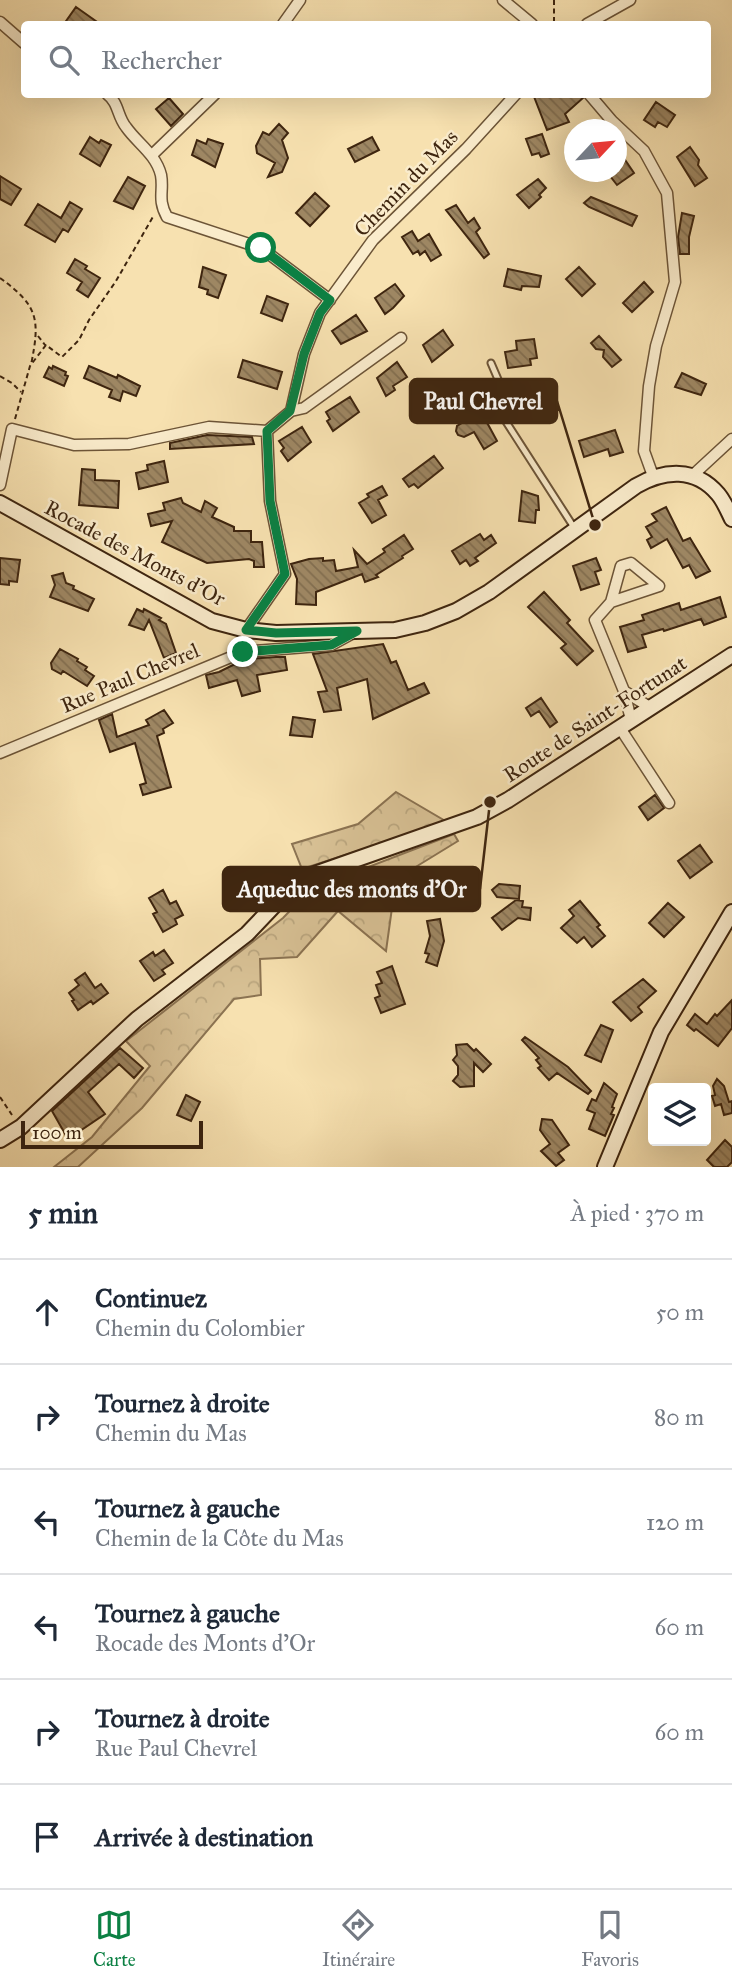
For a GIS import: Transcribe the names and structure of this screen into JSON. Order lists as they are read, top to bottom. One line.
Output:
{"streets":{"street":["Chemin du Mas","Rocade des Monts d'Or","Rue Paul Chevrel","Route de Saint-Fortunat"]},"crossings":[["Rocade des Monts d'Or","Rue Paul Chevrel"]],"places":["Paul Chevrel","Aqueduc des monts d'Or"],"scale_bar":"100 m","north":"top right","page":{"search":"Rechercher","scale":"100 m","heading":["5 min","À pied · 370 m"],"list":[["Continuez","Chemin du Colombier","50 m"],["Tournez à droite","Chemin du Mas","80 m"],["Tournez à gauche","Chemin de la Côte du Mas","120 m"],["Tournez à gauche","Rocade des Monts d'Or","60 m"],["Tournez à droite","Rue Paul Chevrel","60 m"],"Arrivée à destination"],"nav":["Carte","Itinéraire","Favoris"]}}
